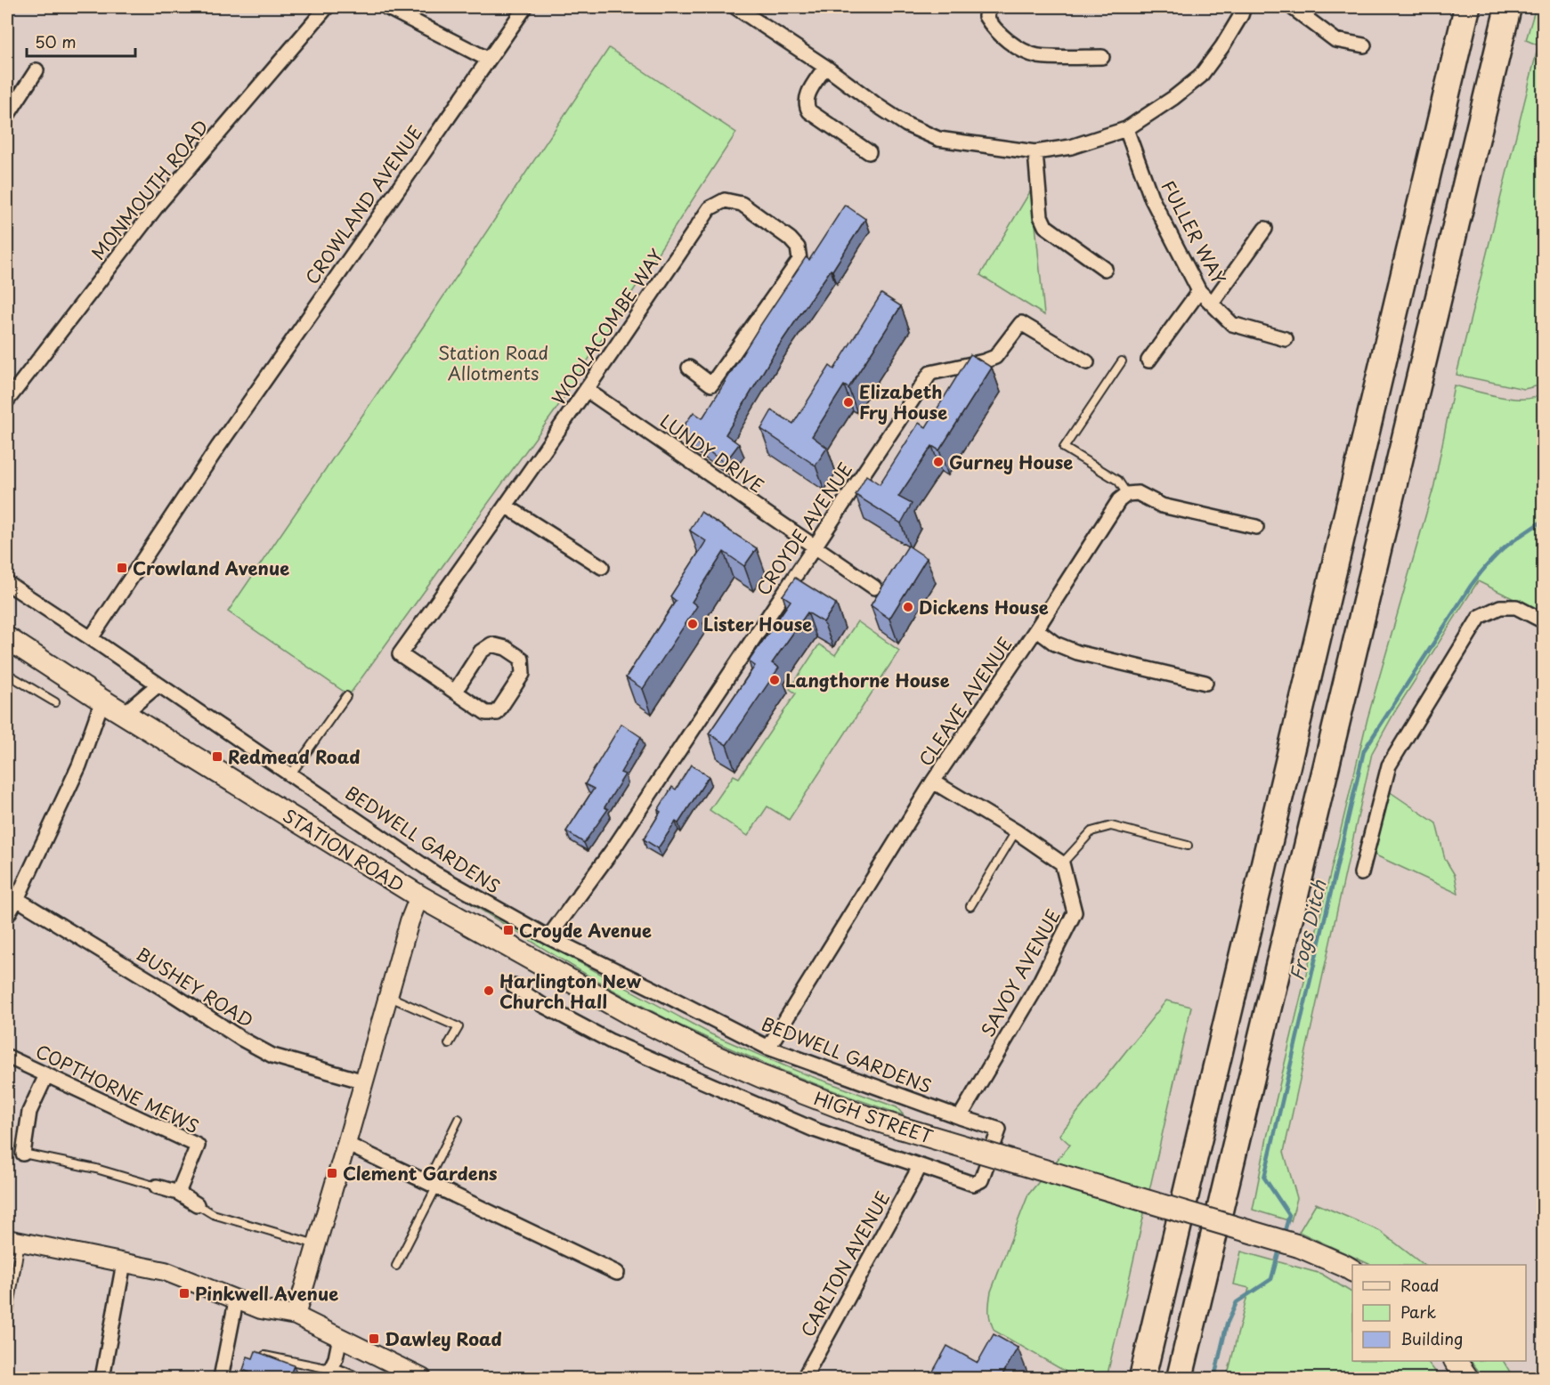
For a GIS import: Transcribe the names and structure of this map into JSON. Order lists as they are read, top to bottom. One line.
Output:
{"streets":{"main road":["STATION ROAD","HIGH STREET"],"street":["MONMOUTH ROAD","CROWLAND AVENUE","FULLER WAY","WOOLACOMBE WAY","LUNDY DRIVE","CROYDE AVENUE","CLEAVE AVENUE","BEDWELL GARDENS","SAVOY AVENUE","BUSHEY ROAD","COPTHORNE MEWS","CARLTON AVENUE"]},"crossings":[["CROWLAND AVENUE","BEDWELL GARDENS"],["WOOLACOMBE WAY","LUNDY DRIVE"],["LUNDY DRIVE","CROYDE AVENUE"],["CROYDE AVENUE","BEDWELL GARDENS"],["CLEAVE AVENUE","BEDWELL GARDENS"],["BEDWELL GARDENS","SAVOY AVENUE"],["BEDWELL GARDENS","CARLTON AVENUE"],["STATION ROAD","BUSHEY ROAD"],["STATION ROAD","HIGH STREET"]],"water":["Frogs Ditch"],"parks":["Station Road Allotments"],"places":{"other":["Elizabeth Fry House","Gurney House","Dickens House","Lister House","Langthorne House","Harlington New Church Hall"],"transit":["Crowland Avenue","Redmead Road","Croyde Avenue","Clement Gardens","Pinkwell Avenue","Dawley Road"]},"legend":["Road","Park","Building"],"scale_bar":"50 m"}
